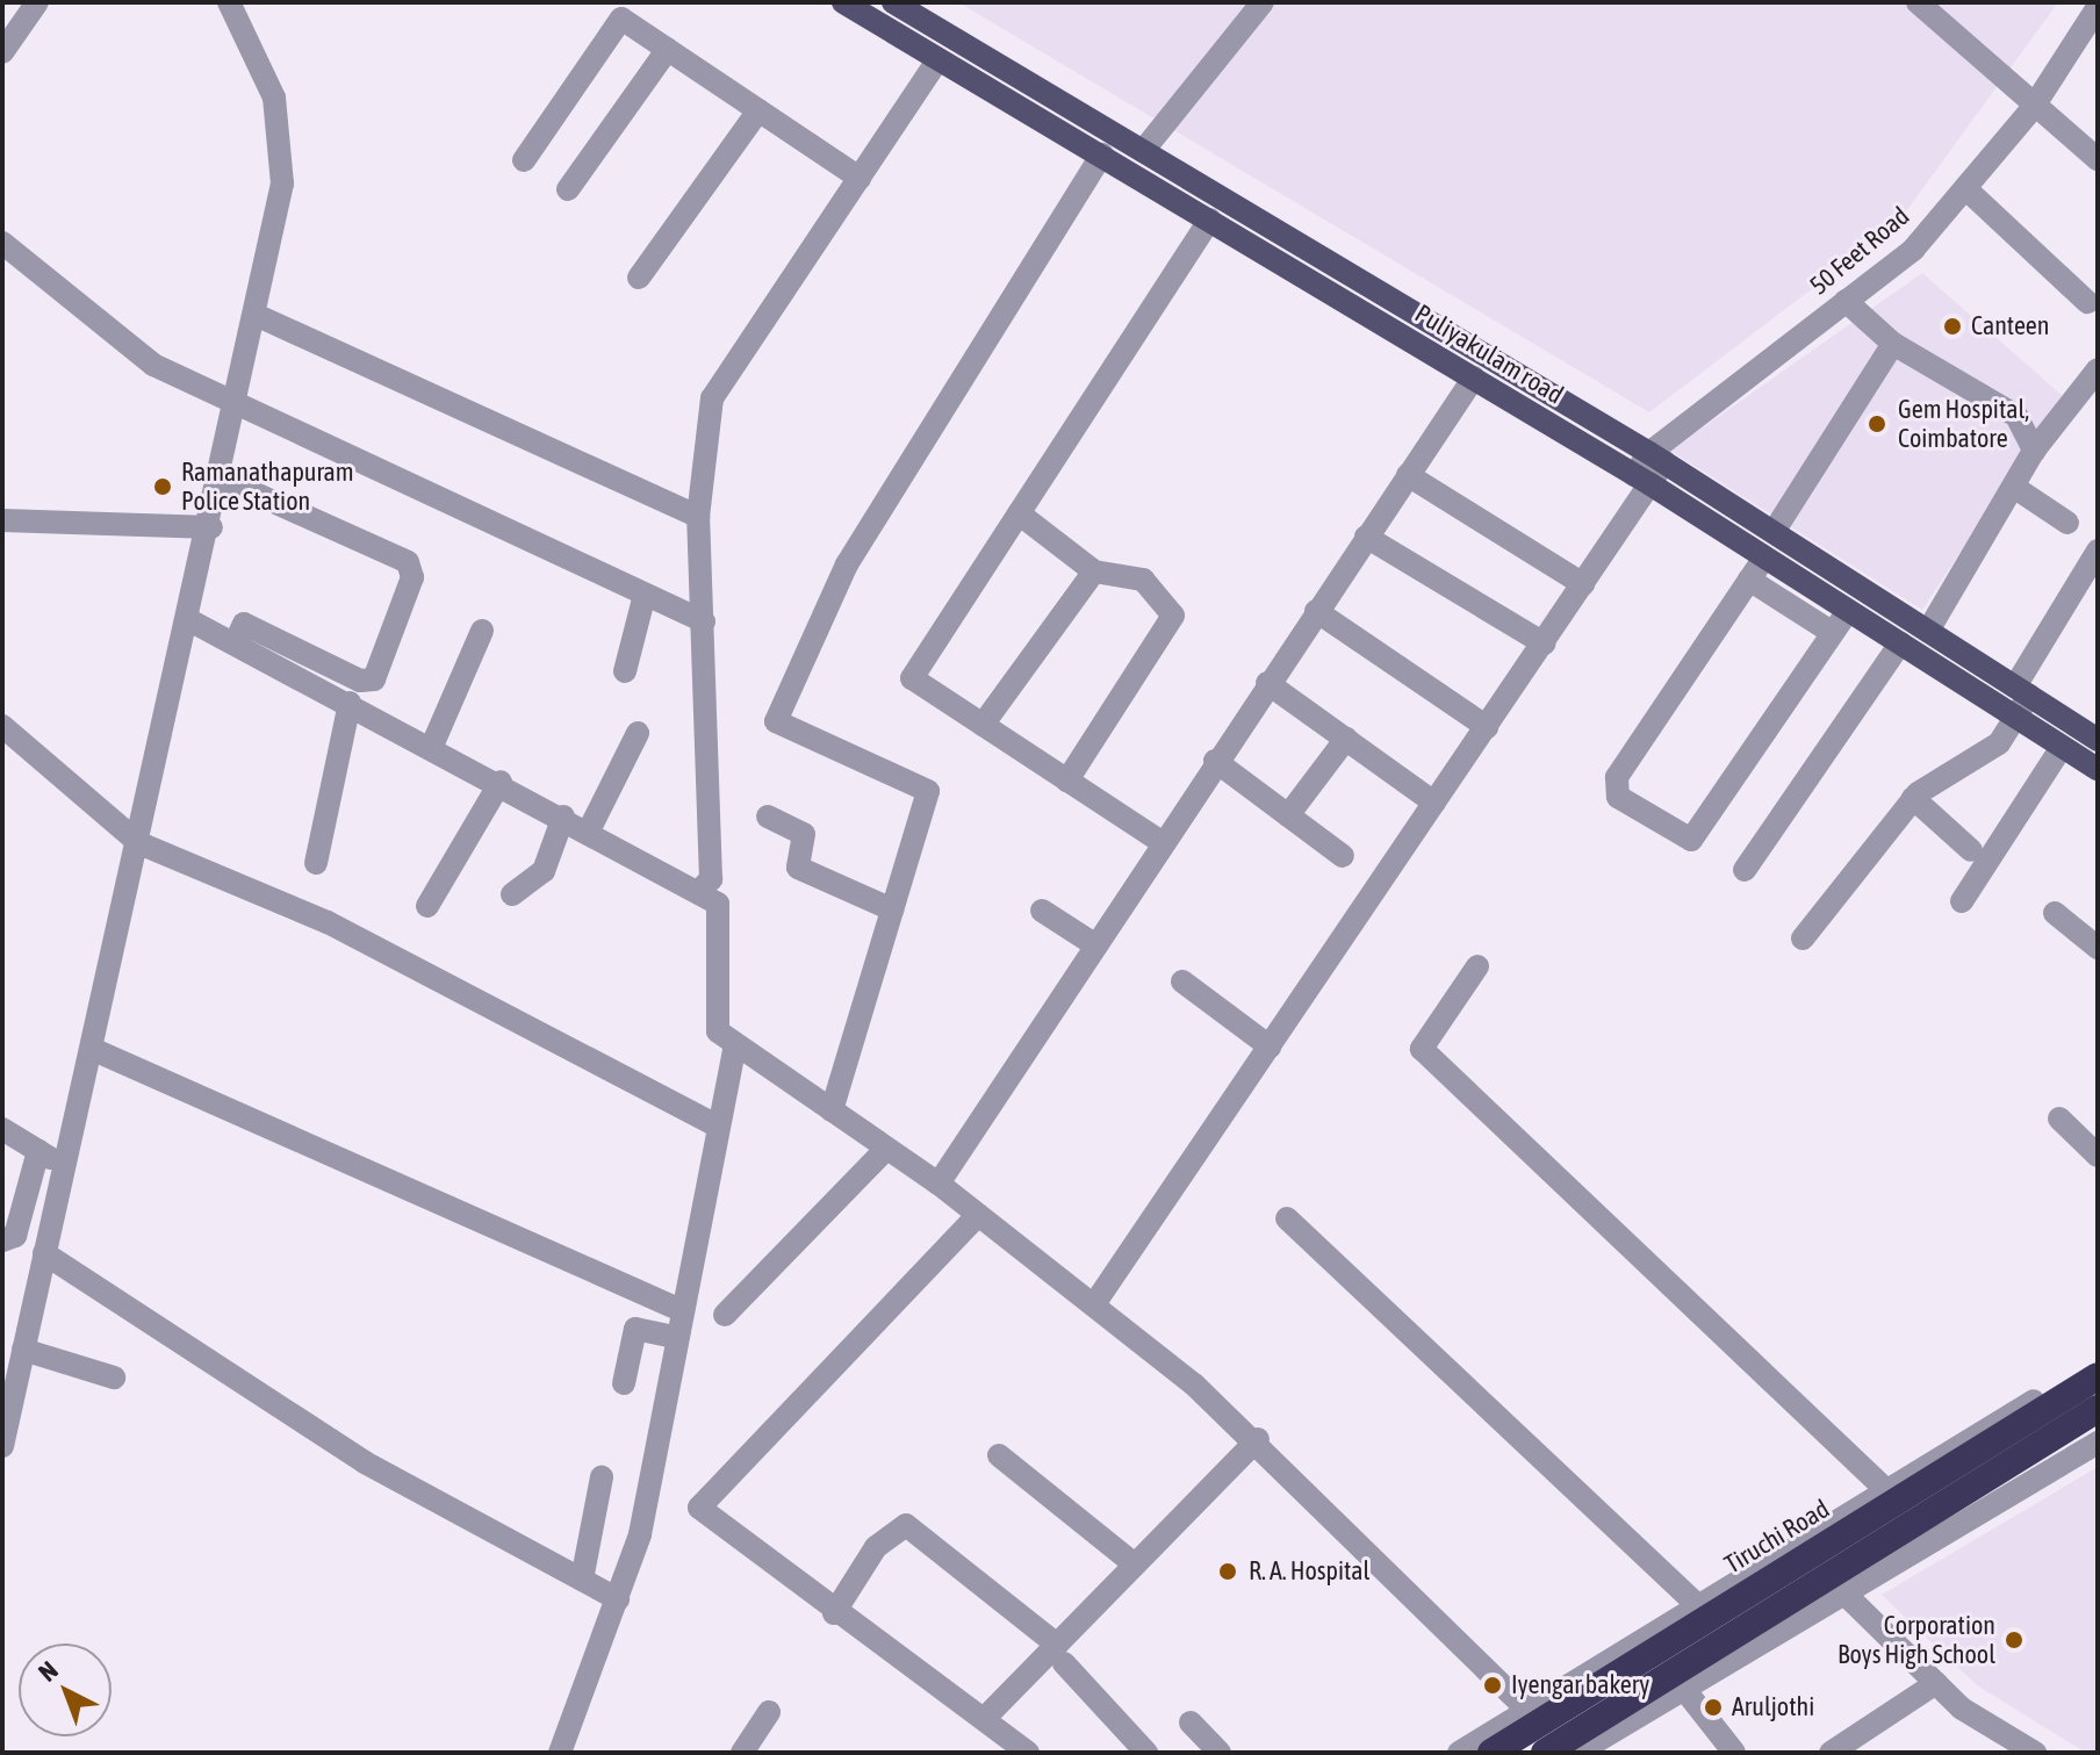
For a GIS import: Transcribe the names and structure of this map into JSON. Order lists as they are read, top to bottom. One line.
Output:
{"streets":{"highway":["Tiruchi Road"],"main road":["Puliyakulam road"],"street":["50 Feet Road"]},"crossings":[["50 Feet Road","Puliyakulam road"]],"places":["Canteen","Gem Hospital, Coimbatore","Ramanathapuram Police Station","R. A. Hospital","Corporation Boys High School","Iyengar bakery","Aruljothi"],"north":"top left"}
